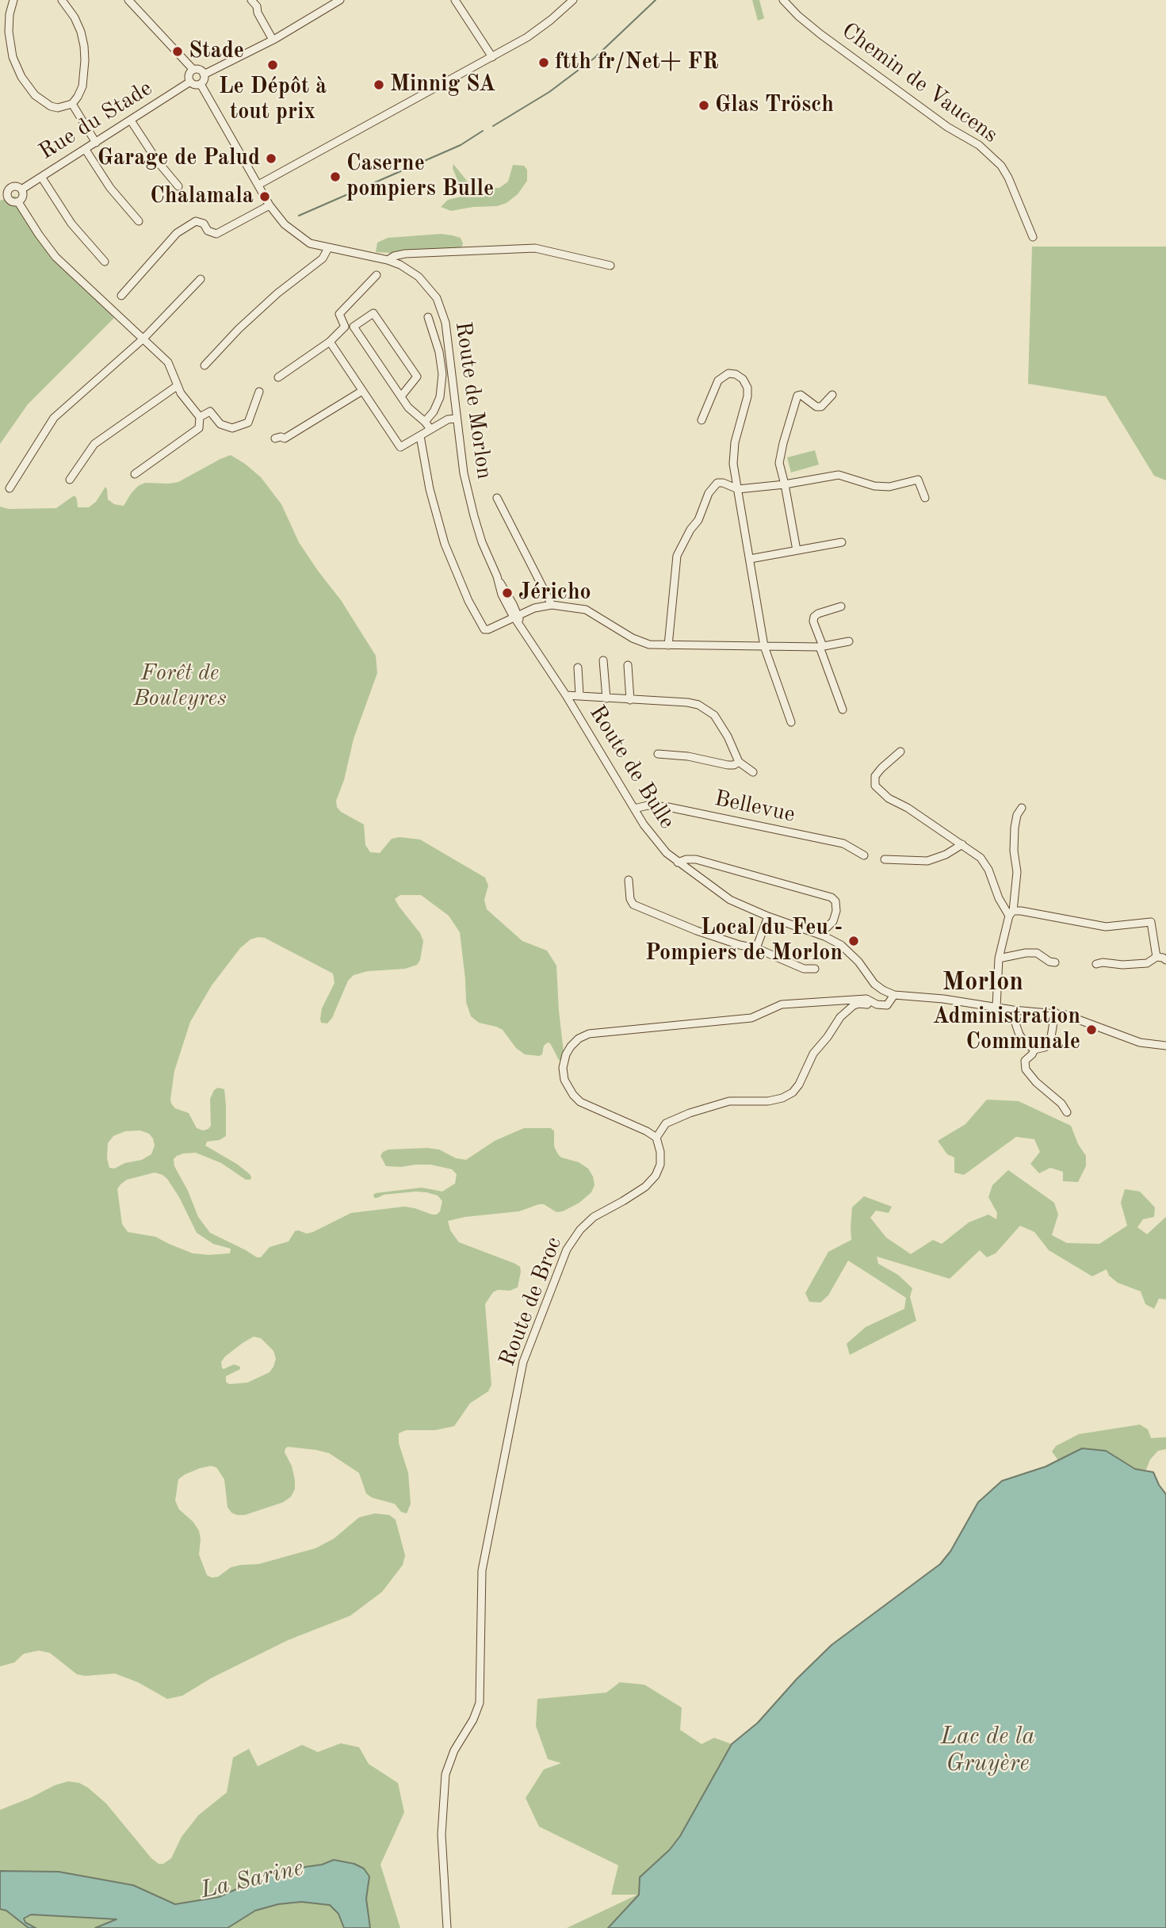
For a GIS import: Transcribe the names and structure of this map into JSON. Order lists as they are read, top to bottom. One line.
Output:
{"streets":{"street":["Chemin de Vaucens","Rue du Stade","Route de Morlon","Route de Bulle","Bellevue","Route de Broc"]},"crossings":[["Rue du Stade","Route de Morlon"],["Route de Morlon","Route de Bulle"],["Route de Bulle","Bellevue"]],"districts":["Morlon"],"water":["Lac de la Gruyère","La Sarine"],"parks":["Forêt de Bouleyres"],"places":["Stade","ftth fr/Net+ FR","Le Dépôt à tout prix","Minnig SA","Glas Trösch","Garage de Palud","Caserne pompiers Bulle","Chalamala","Jéricho","Local du Feu - Pompiers de Morlon","Administration Communale"]}
